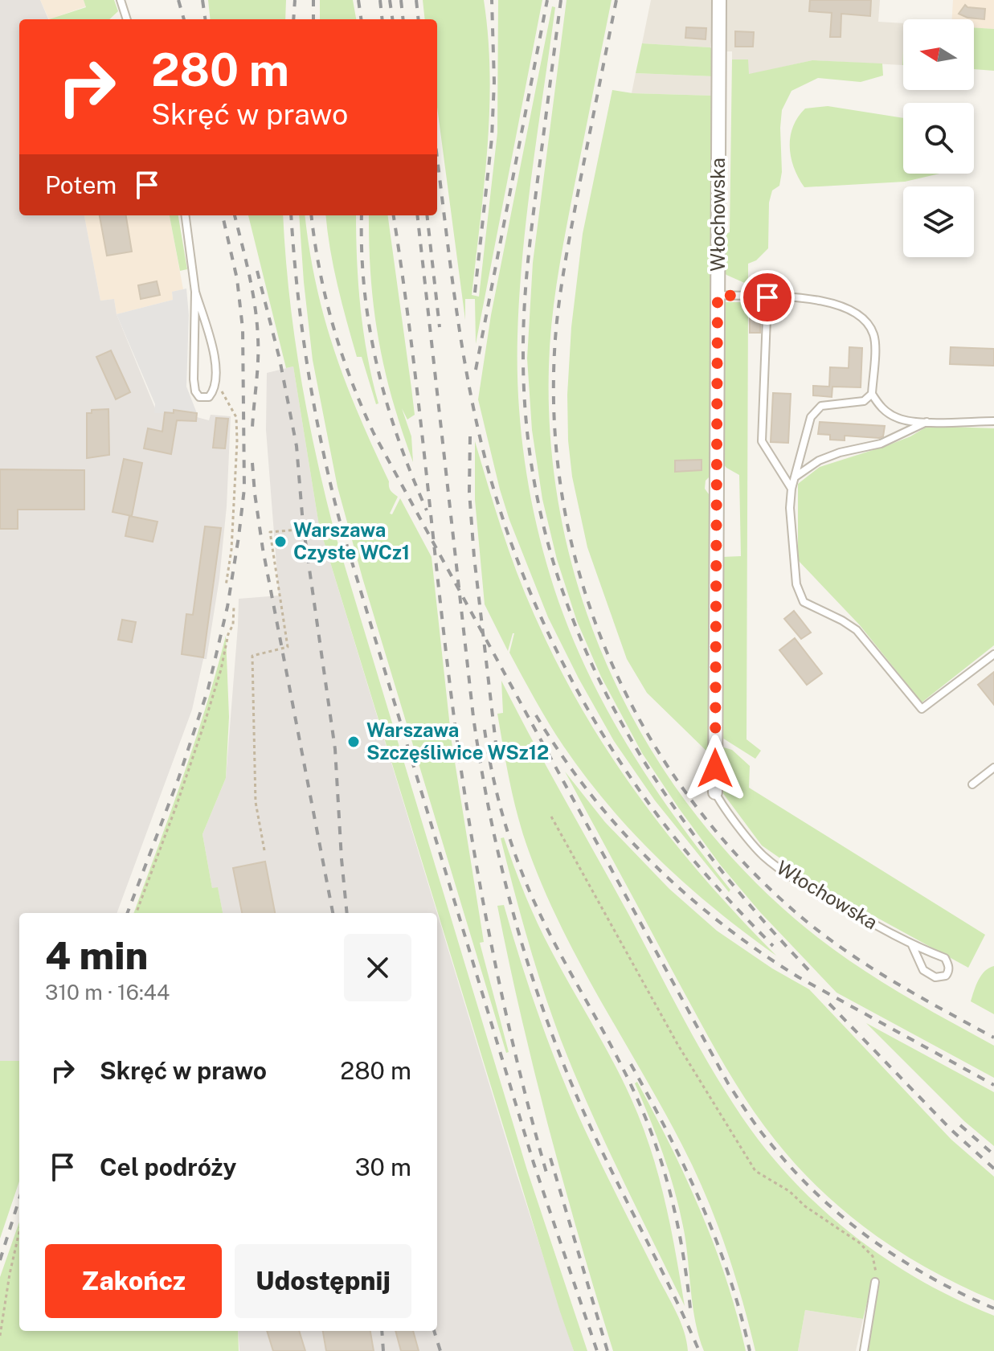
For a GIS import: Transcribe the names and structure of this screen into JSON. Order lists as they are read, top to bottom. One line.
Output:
{"streets":{"street":["Włochowska"]},"places":["Warszawa Czyste WCz1","Warszawa Szczęśliwice WSz12"],"north":"left","page":{"turn":["280 m","Skręć w prawo"],"then":"Potem","heading":["4 min","310 m · 16:44"],"list":[{"name":"Skręć w prawo","value":"280 m"},{"name":"Cel podróży","value":"30 m"}],"buttons":["Zakończ","Udostępnij"]}}
